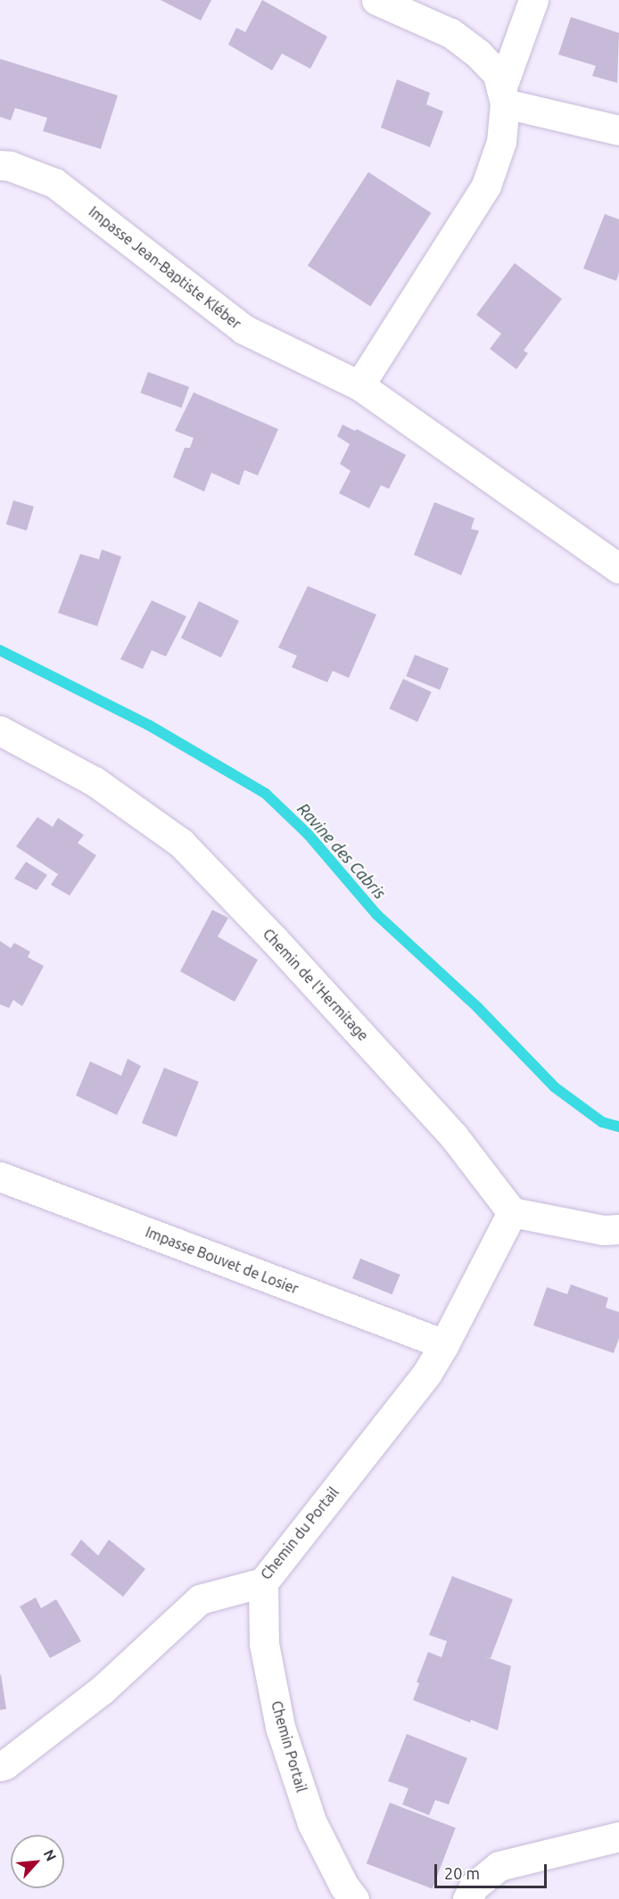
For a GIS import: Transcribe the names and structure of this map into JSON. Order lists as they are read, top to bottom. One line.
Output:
{"streets":{"street":["Impasse Jean-Baptiste Kléber","Chemin de l'Hermitage","Impasse Bouvet de Losier","Chemin du Portail","Chemin Portail"]},"crossings":[["Chemin de l'Hermitage","Chemin du Portail"],["Impasse Bouvet de Losier","Chemin du Portail"],["Chemin du Portail","Chemin Portail"]],"water":["Ravine des Cabris"],"scale_bar":"20 m","north":"top right"}
